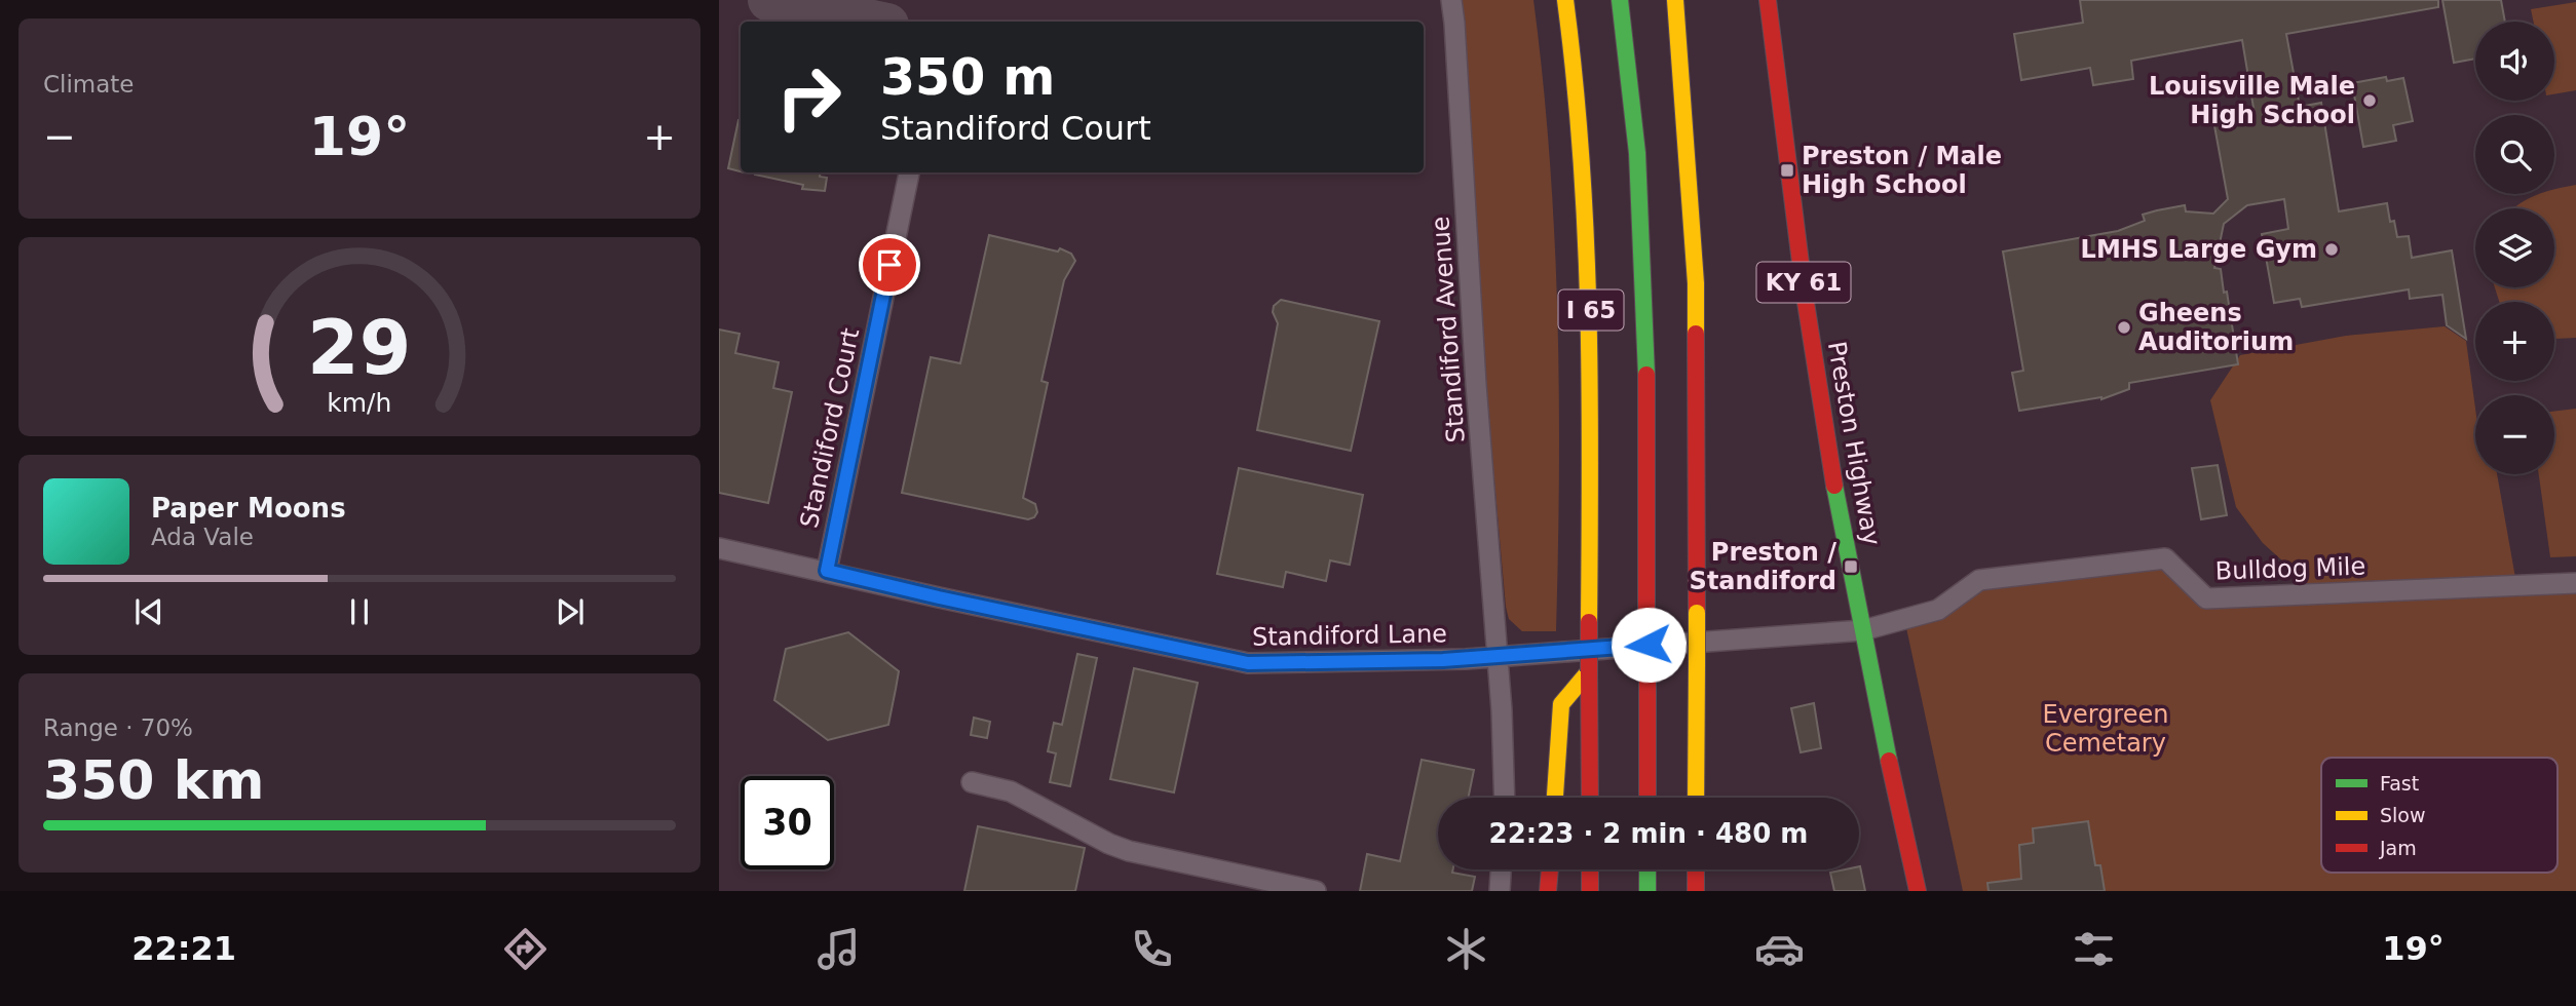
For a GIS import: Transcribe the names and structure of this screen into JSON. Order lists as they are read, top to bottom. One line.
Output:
{"streets":{"main road":["KY 61","I 65","Preston Highway"],"street":["Standiford Avenue","Standiford Court","Bulldog Mile","Standiford Lane"]},"crossings":[["Standiford Avenue","Standiford Lane"],["Standiford Court","Standiford Lane"],["Preston Highway","Bulldog Mile"],["Preston Highway","Standiford Lane"],["Bulldog Mile","Standiford Lane"]],"parks":["Evergreen Cemetary"],"places":{"other":["Louisville Male High School","LMHS Large Gym","Gheens Auditorium"],"transit":["Preston / Male High School","Preston / Standiford"]},"legend":["Fast","Slow","Jam"],"page":{"tile":["Climate",["Range · 70%","350 km"]],"map_buttons":["+","−"],"turn":["350 m","Standiford Court"],"heat":["−","19°","+"],"song":["Paper Moons","Ada Vale"],"limit":"30","trip":"22:23 · 2 min · 480 m","tabs":["22:21","19°"],"gauge":["29","km/h"]}}
